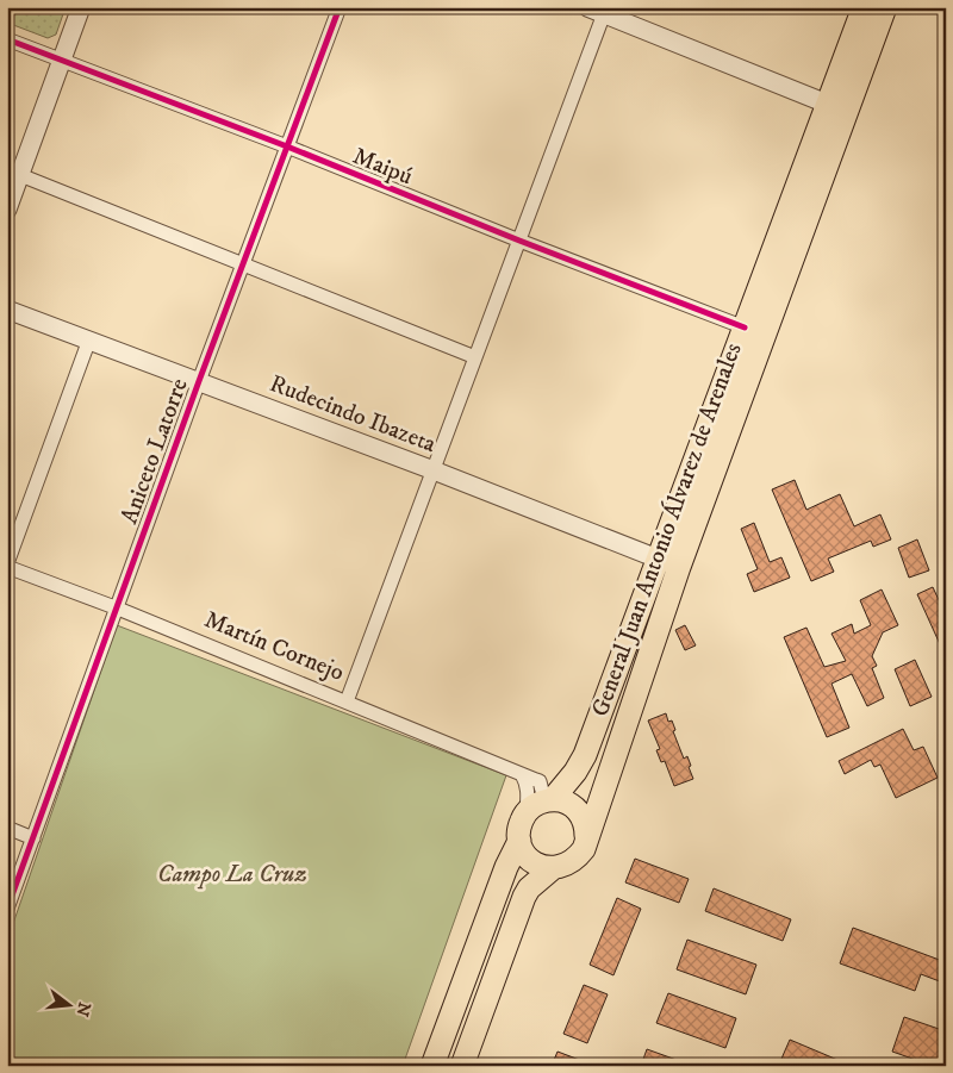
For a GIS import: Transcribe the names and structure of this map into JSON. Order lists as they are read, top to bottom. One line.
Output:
{"streets":{"main road":["General Juan Antonio Álvarez de Arenales"],"street":["Maipú","Rudecindo Ibazeta","Aniceto Latorre","Martín Cornejo"]},"crossings":[["Maipú","Aniceto Latorre"],["Maipú","General Juan Antonio Álvarez de Arenales"],["Rudecindo Ibazeta","Aniceto Latorre"],["Rudecindo Ibazeta","General Juan Antonio Álvarez de Arenales"],["Aniceto Latorre","Martín Cornejo"],["General Juan Antonio Álvarez de Arenales","Martín Cornejo"]],"parks":["Campo La Cruz"],"north":"right"}
